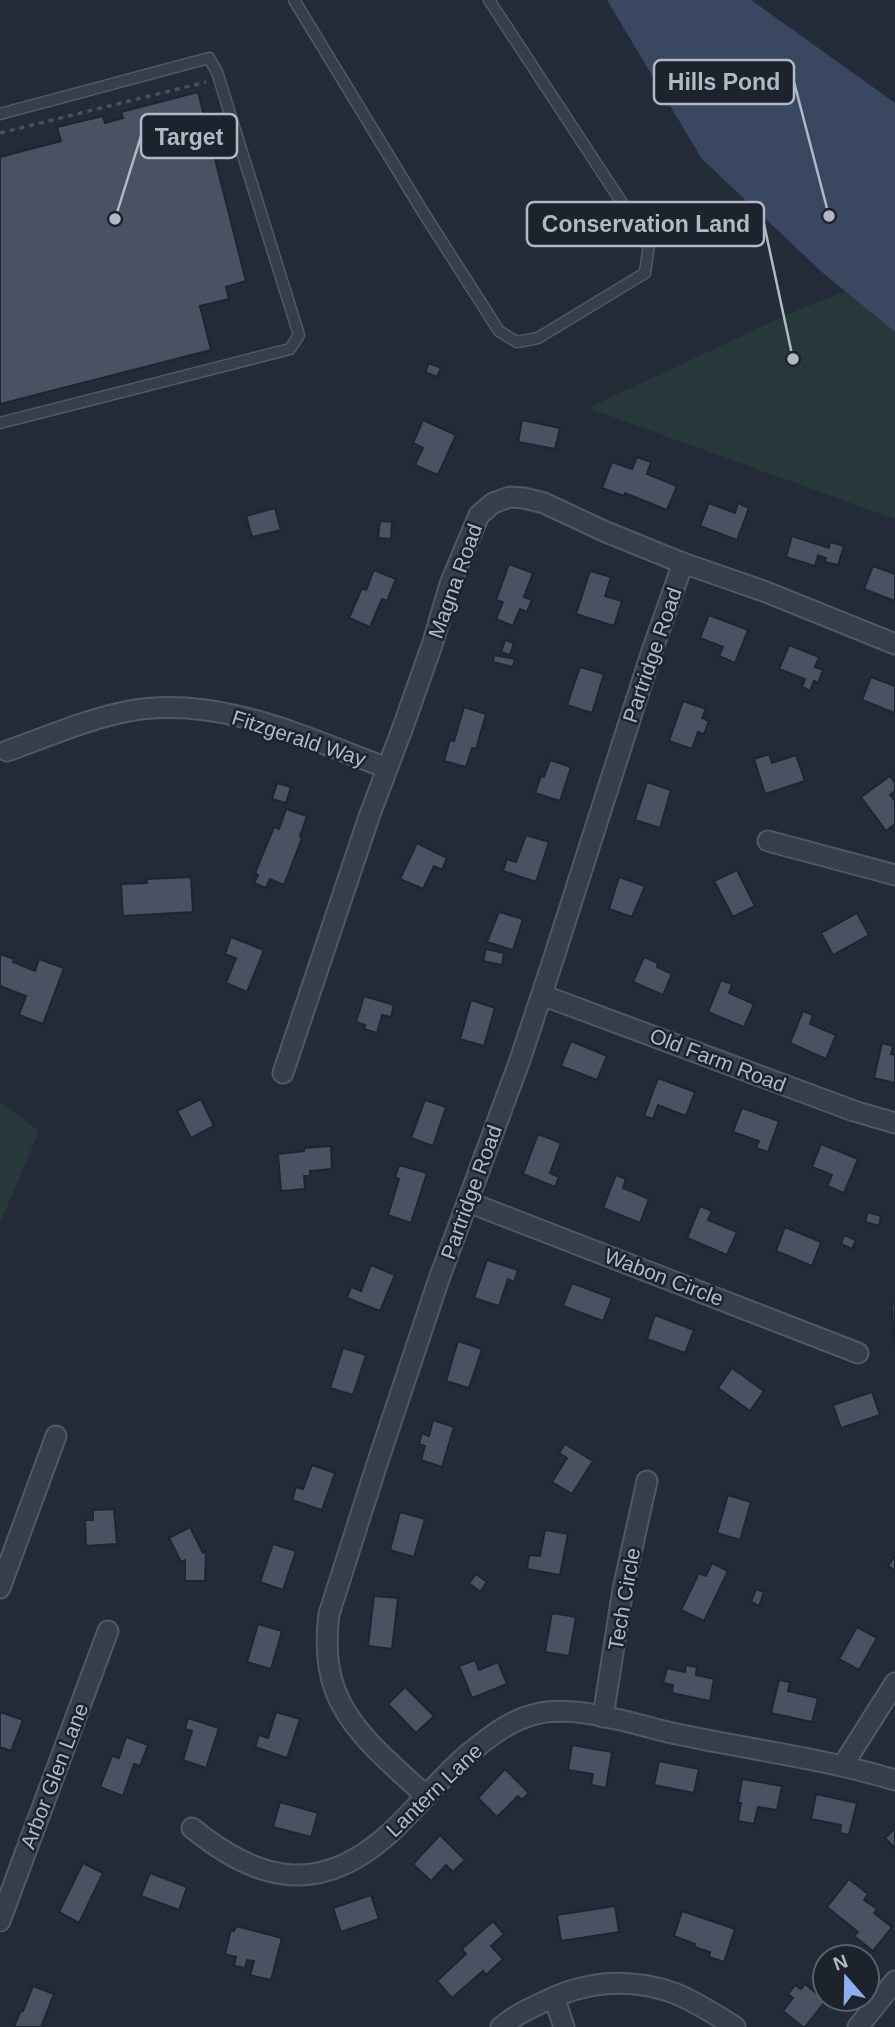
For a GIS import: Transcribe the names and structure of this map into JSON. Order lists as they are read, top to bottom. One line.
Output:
{"streets":{"street":["Magna Road","Partridge Road","Fitzgerald Way","Old Farm Road","Wabon Circle","Tech Circle","Arbor Glen Lane","Lantern Lane"]},"crossings":[["Magna Road","Partridge Road"],["Magna Road","Fitzgerald Way"],["Partridge Road","Old Farm Road"],["Partridge Road","Wabon Circle"],["Partridge Road","Lantern Lane"],["Tech Circle","Lantern Lane"]],"places":["Hills Pond","Target","Conservation Land"],"north":"top"}
